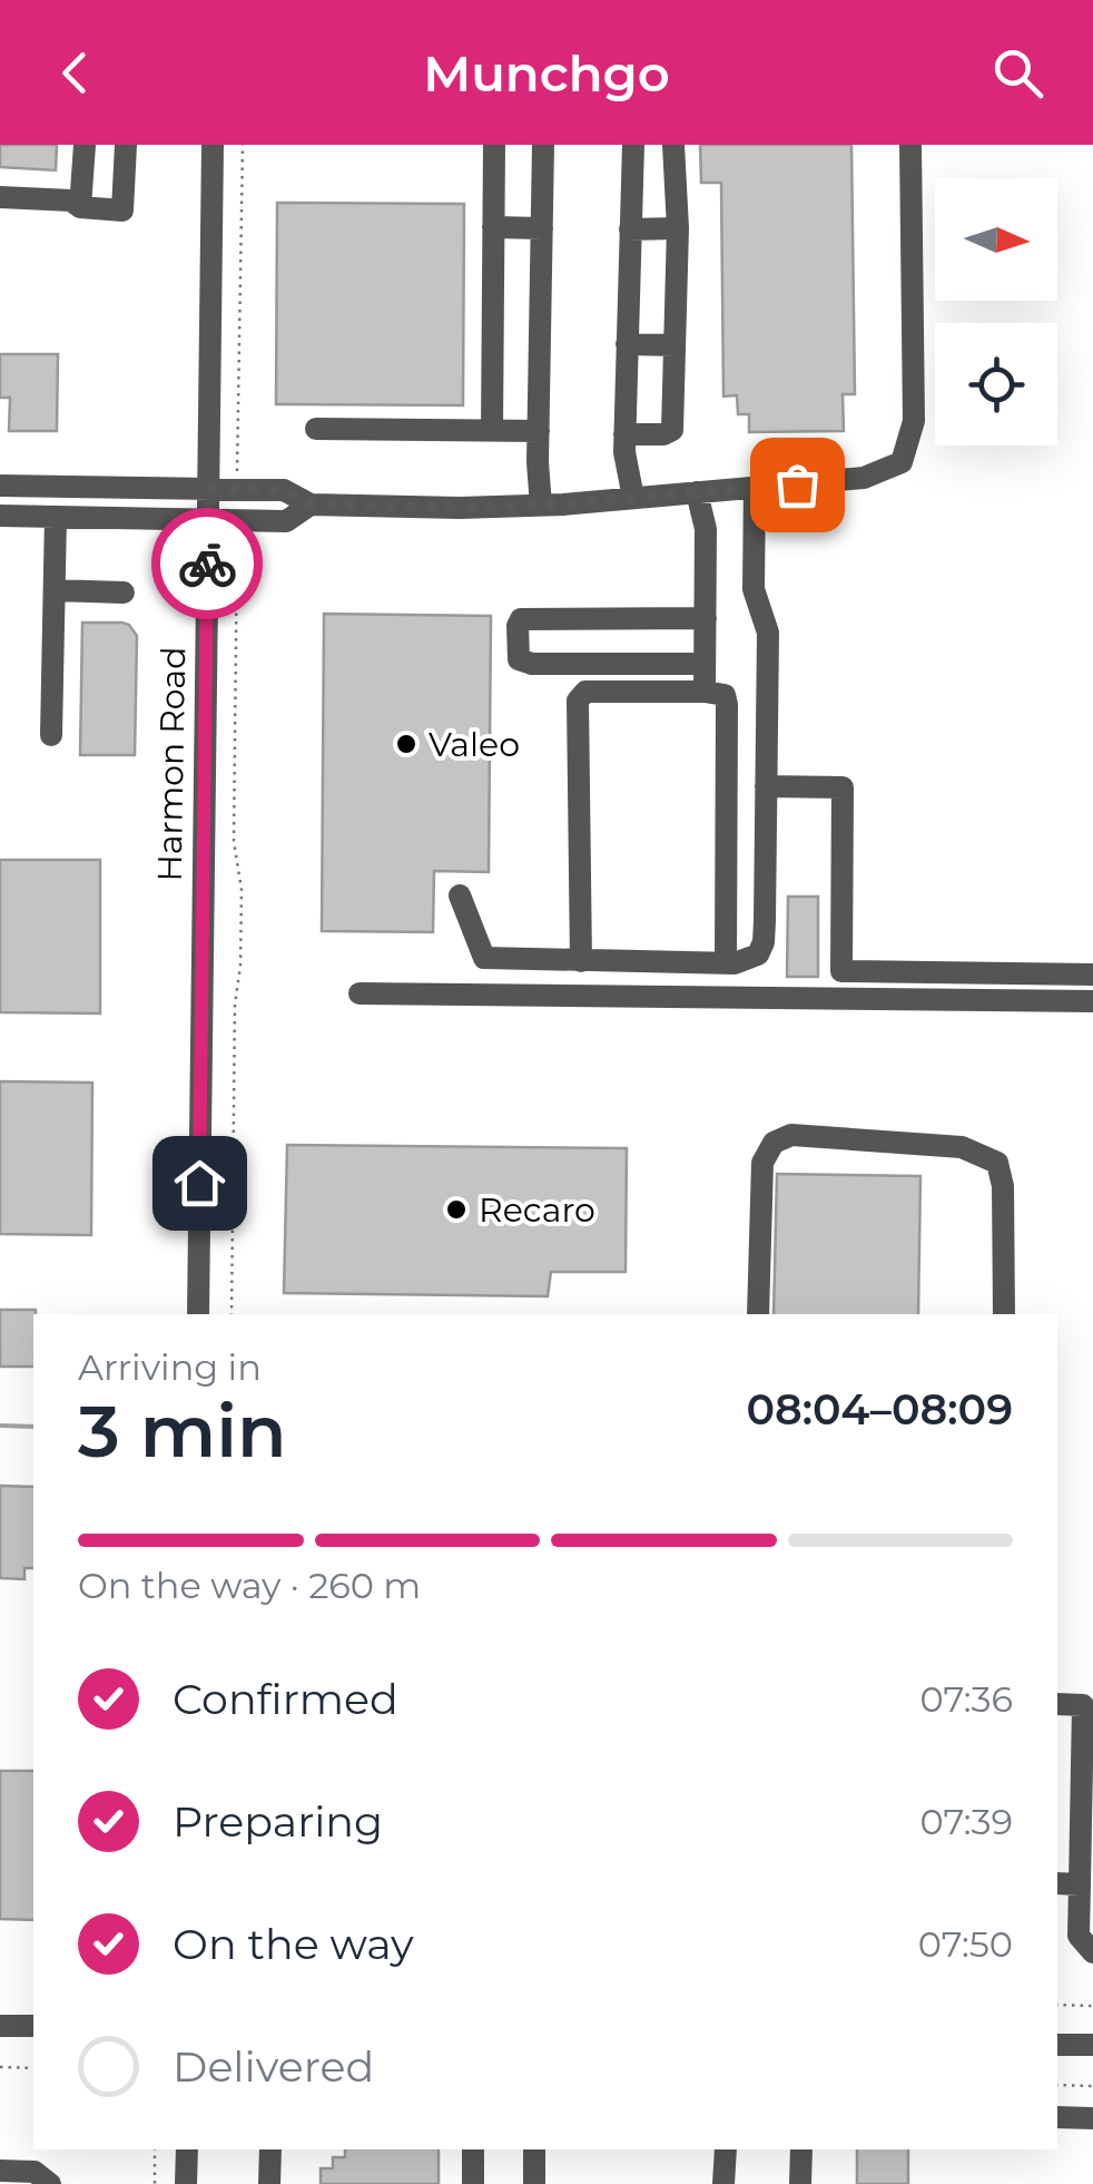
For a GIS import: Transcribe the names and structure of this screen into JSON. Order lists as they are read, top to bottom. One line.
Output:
{"streets":{"street":["Harmon Road"]},"places":["Valeo","Recaro"],"north":"right","page":{"header":"Munchgo","heading":["3 min","Arriving in","08:04–08:09"],"bar":"On the way · 260 m","list":[["Confirmed","07:36"],["Preparing","07:39"],["On the way","07:50"],"Delivered"]}}
